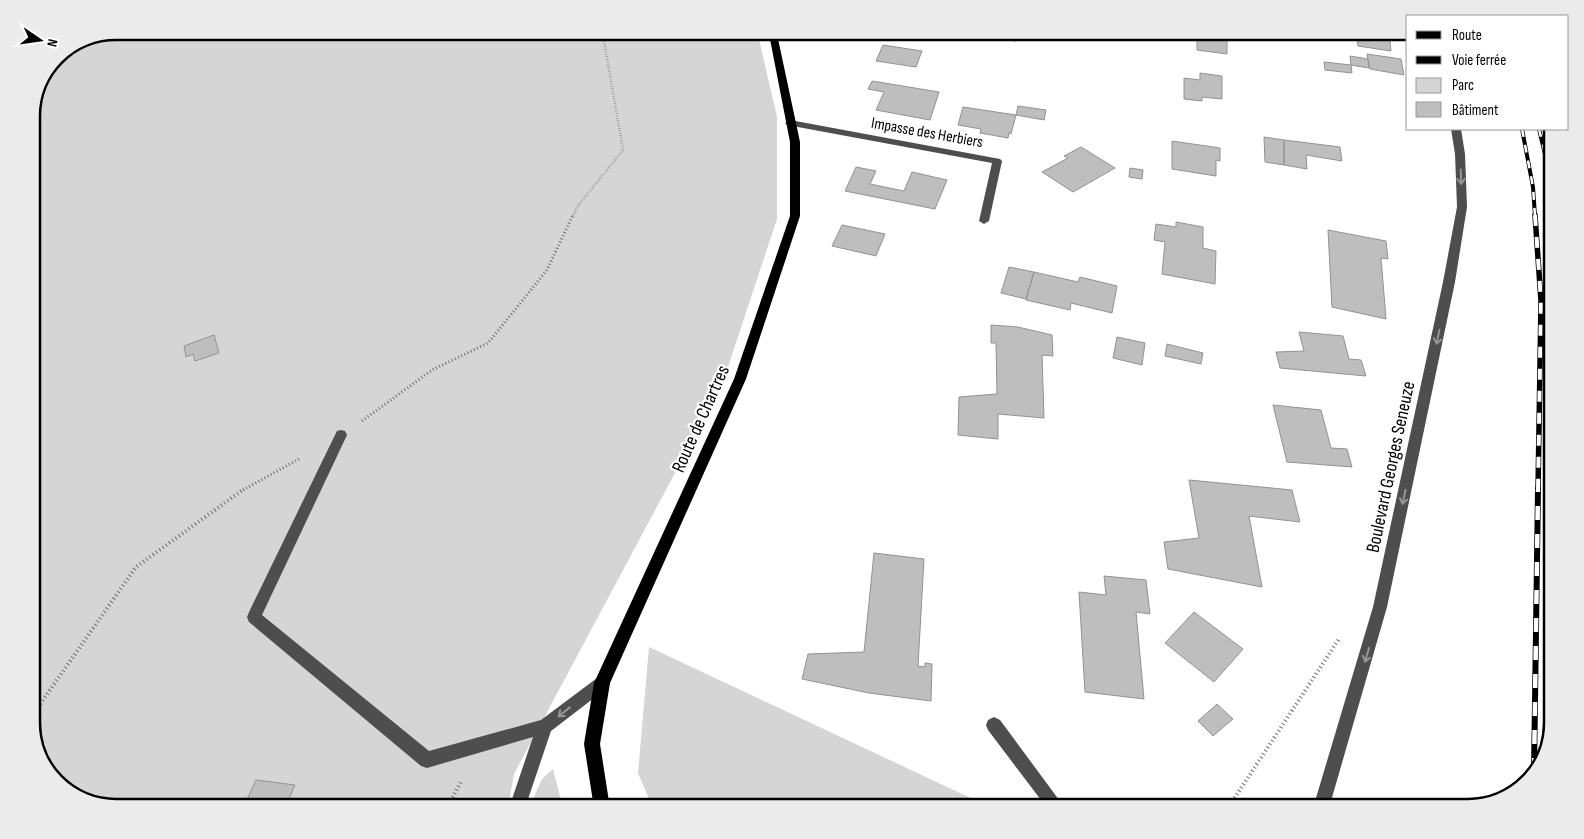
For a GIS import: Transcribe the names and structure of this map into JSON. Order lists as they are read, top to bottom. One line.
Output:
{"streets":{"main road":["Route de Chartres"],"street":["Impasse des Herbiers","Boulevard Georges Seneuze"]},"crossings":[["Impasse des Herbiers","Route de Chartres"]],"one_way":["Boulevard Georges Seneuze"],"legend":["Route","Voie ferrée","Parc","Bâtiment"],"north":"right"}
